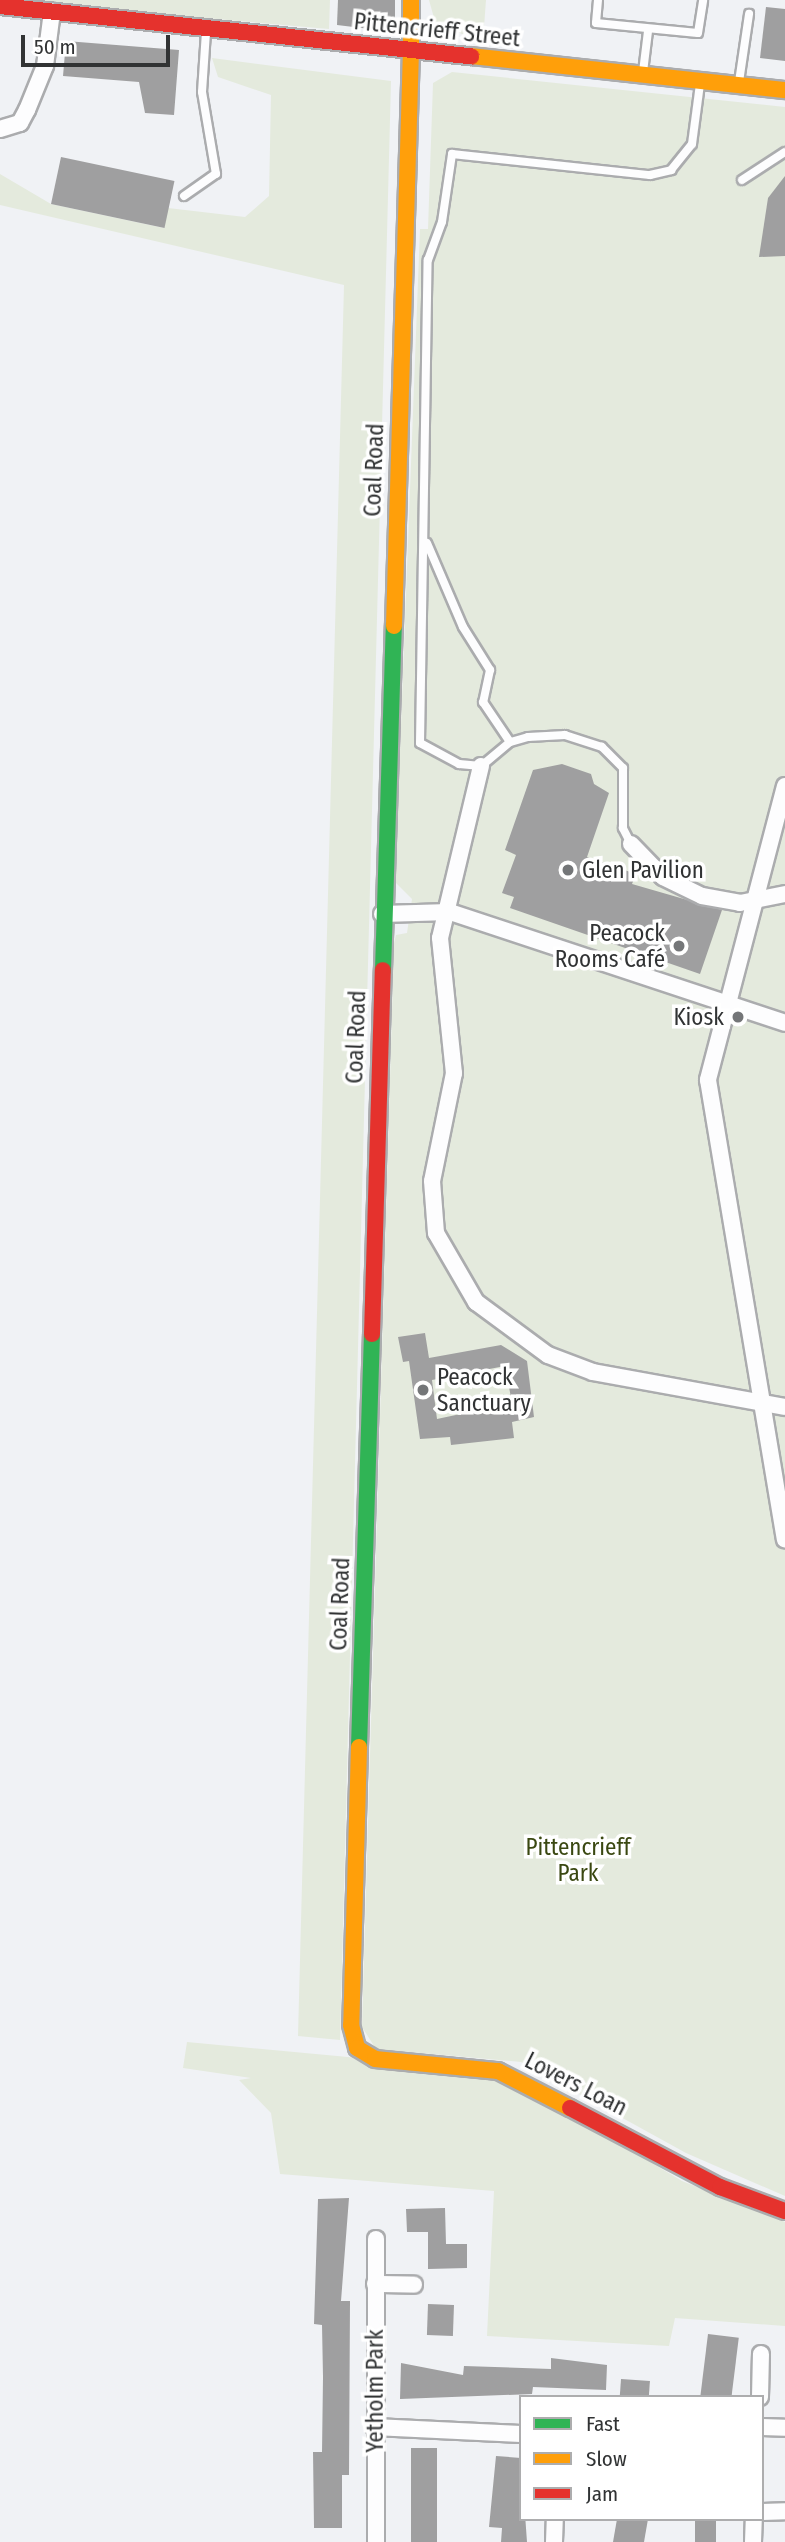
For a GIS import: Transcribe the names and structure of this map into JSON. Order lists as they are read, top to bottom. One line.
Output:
{"streets":{"street":["Pittencrieff Street","Coal Road","Lovers Loan","Yetholm Park"]},"crossings":[["Pittencrieff Street","Coal Road"],["Coal Road","Lovers Loan"]],"parks":["Pittencrieff Park"],"places":["Glen Pavilion","Peacock Rooms Café","Kiosk","Peacock Sanctuary"],"legend":["Fast","Slow","Jam"],"scale_bar":"50 m"}
